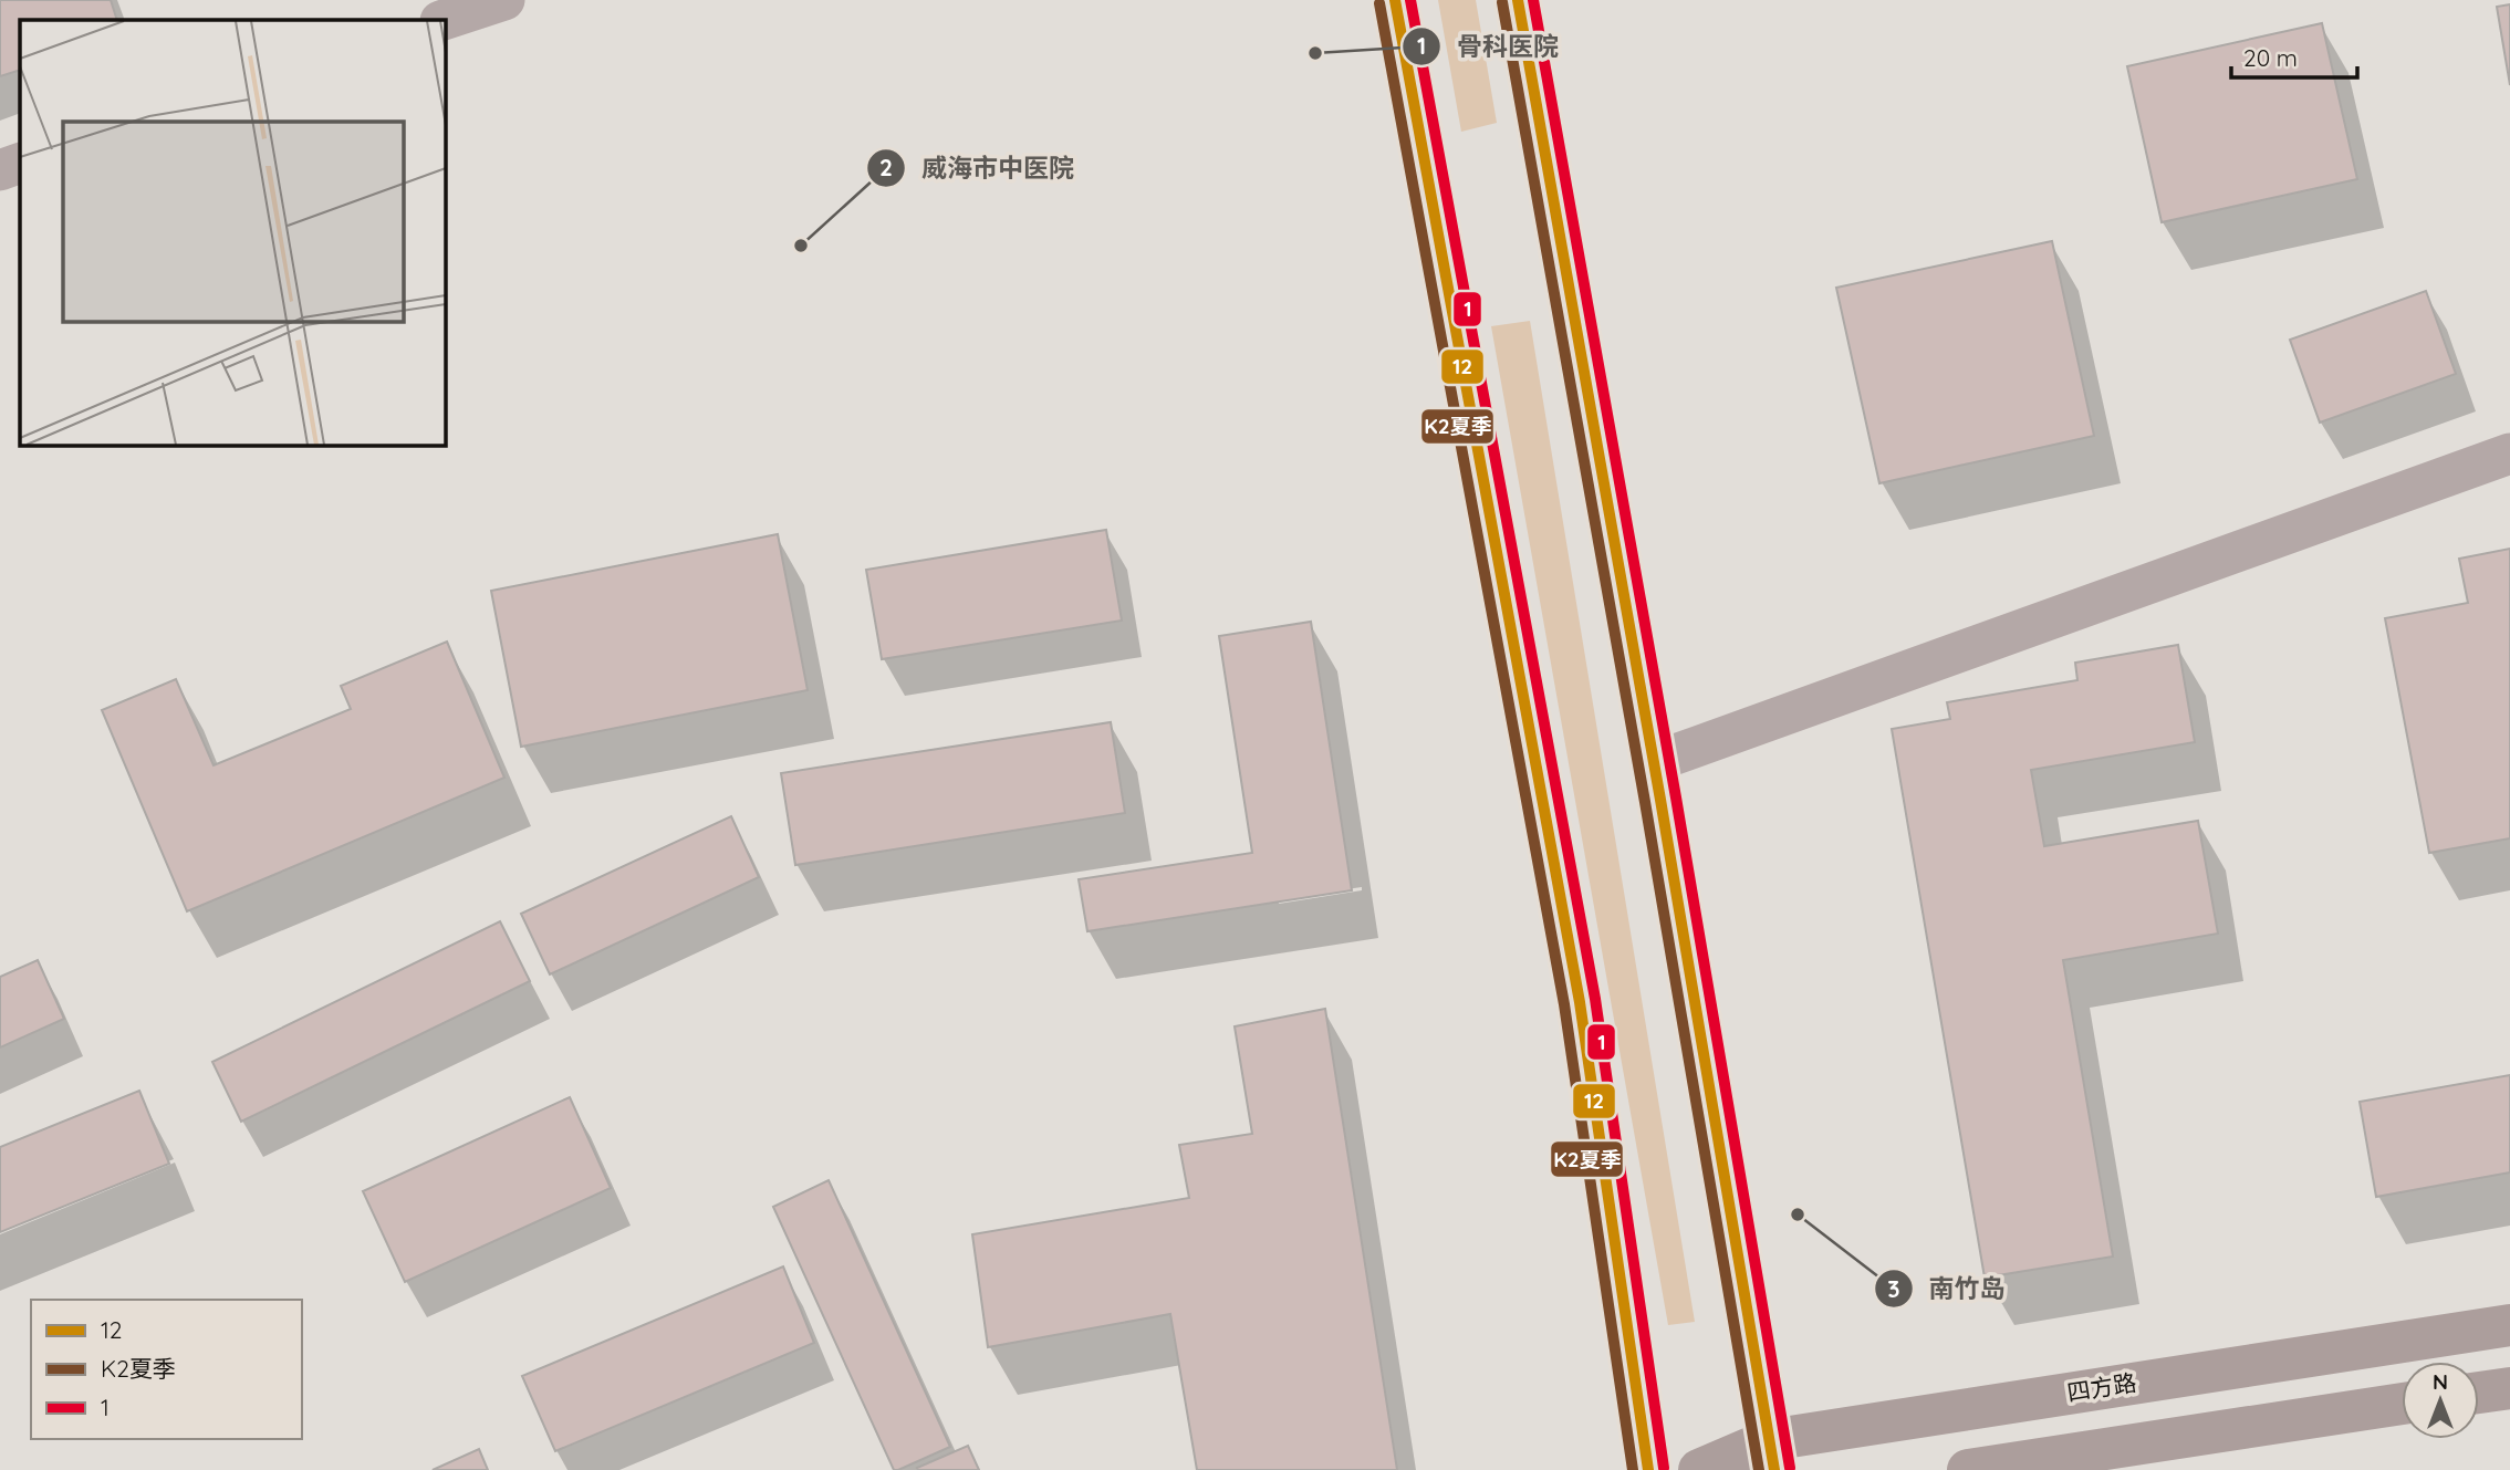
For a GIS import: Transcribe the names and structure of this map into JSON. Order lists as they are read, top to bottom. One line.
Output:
{"streets":{"main road":["四方路"]},"places":["骨科医院","威海市中医院","南竹岛"],"lines":["transit line 12","transit line 1","transit line K2夏季"],"legend":["12","K2夏季","1"],"scale_bar":"20 m","north":"top"}
